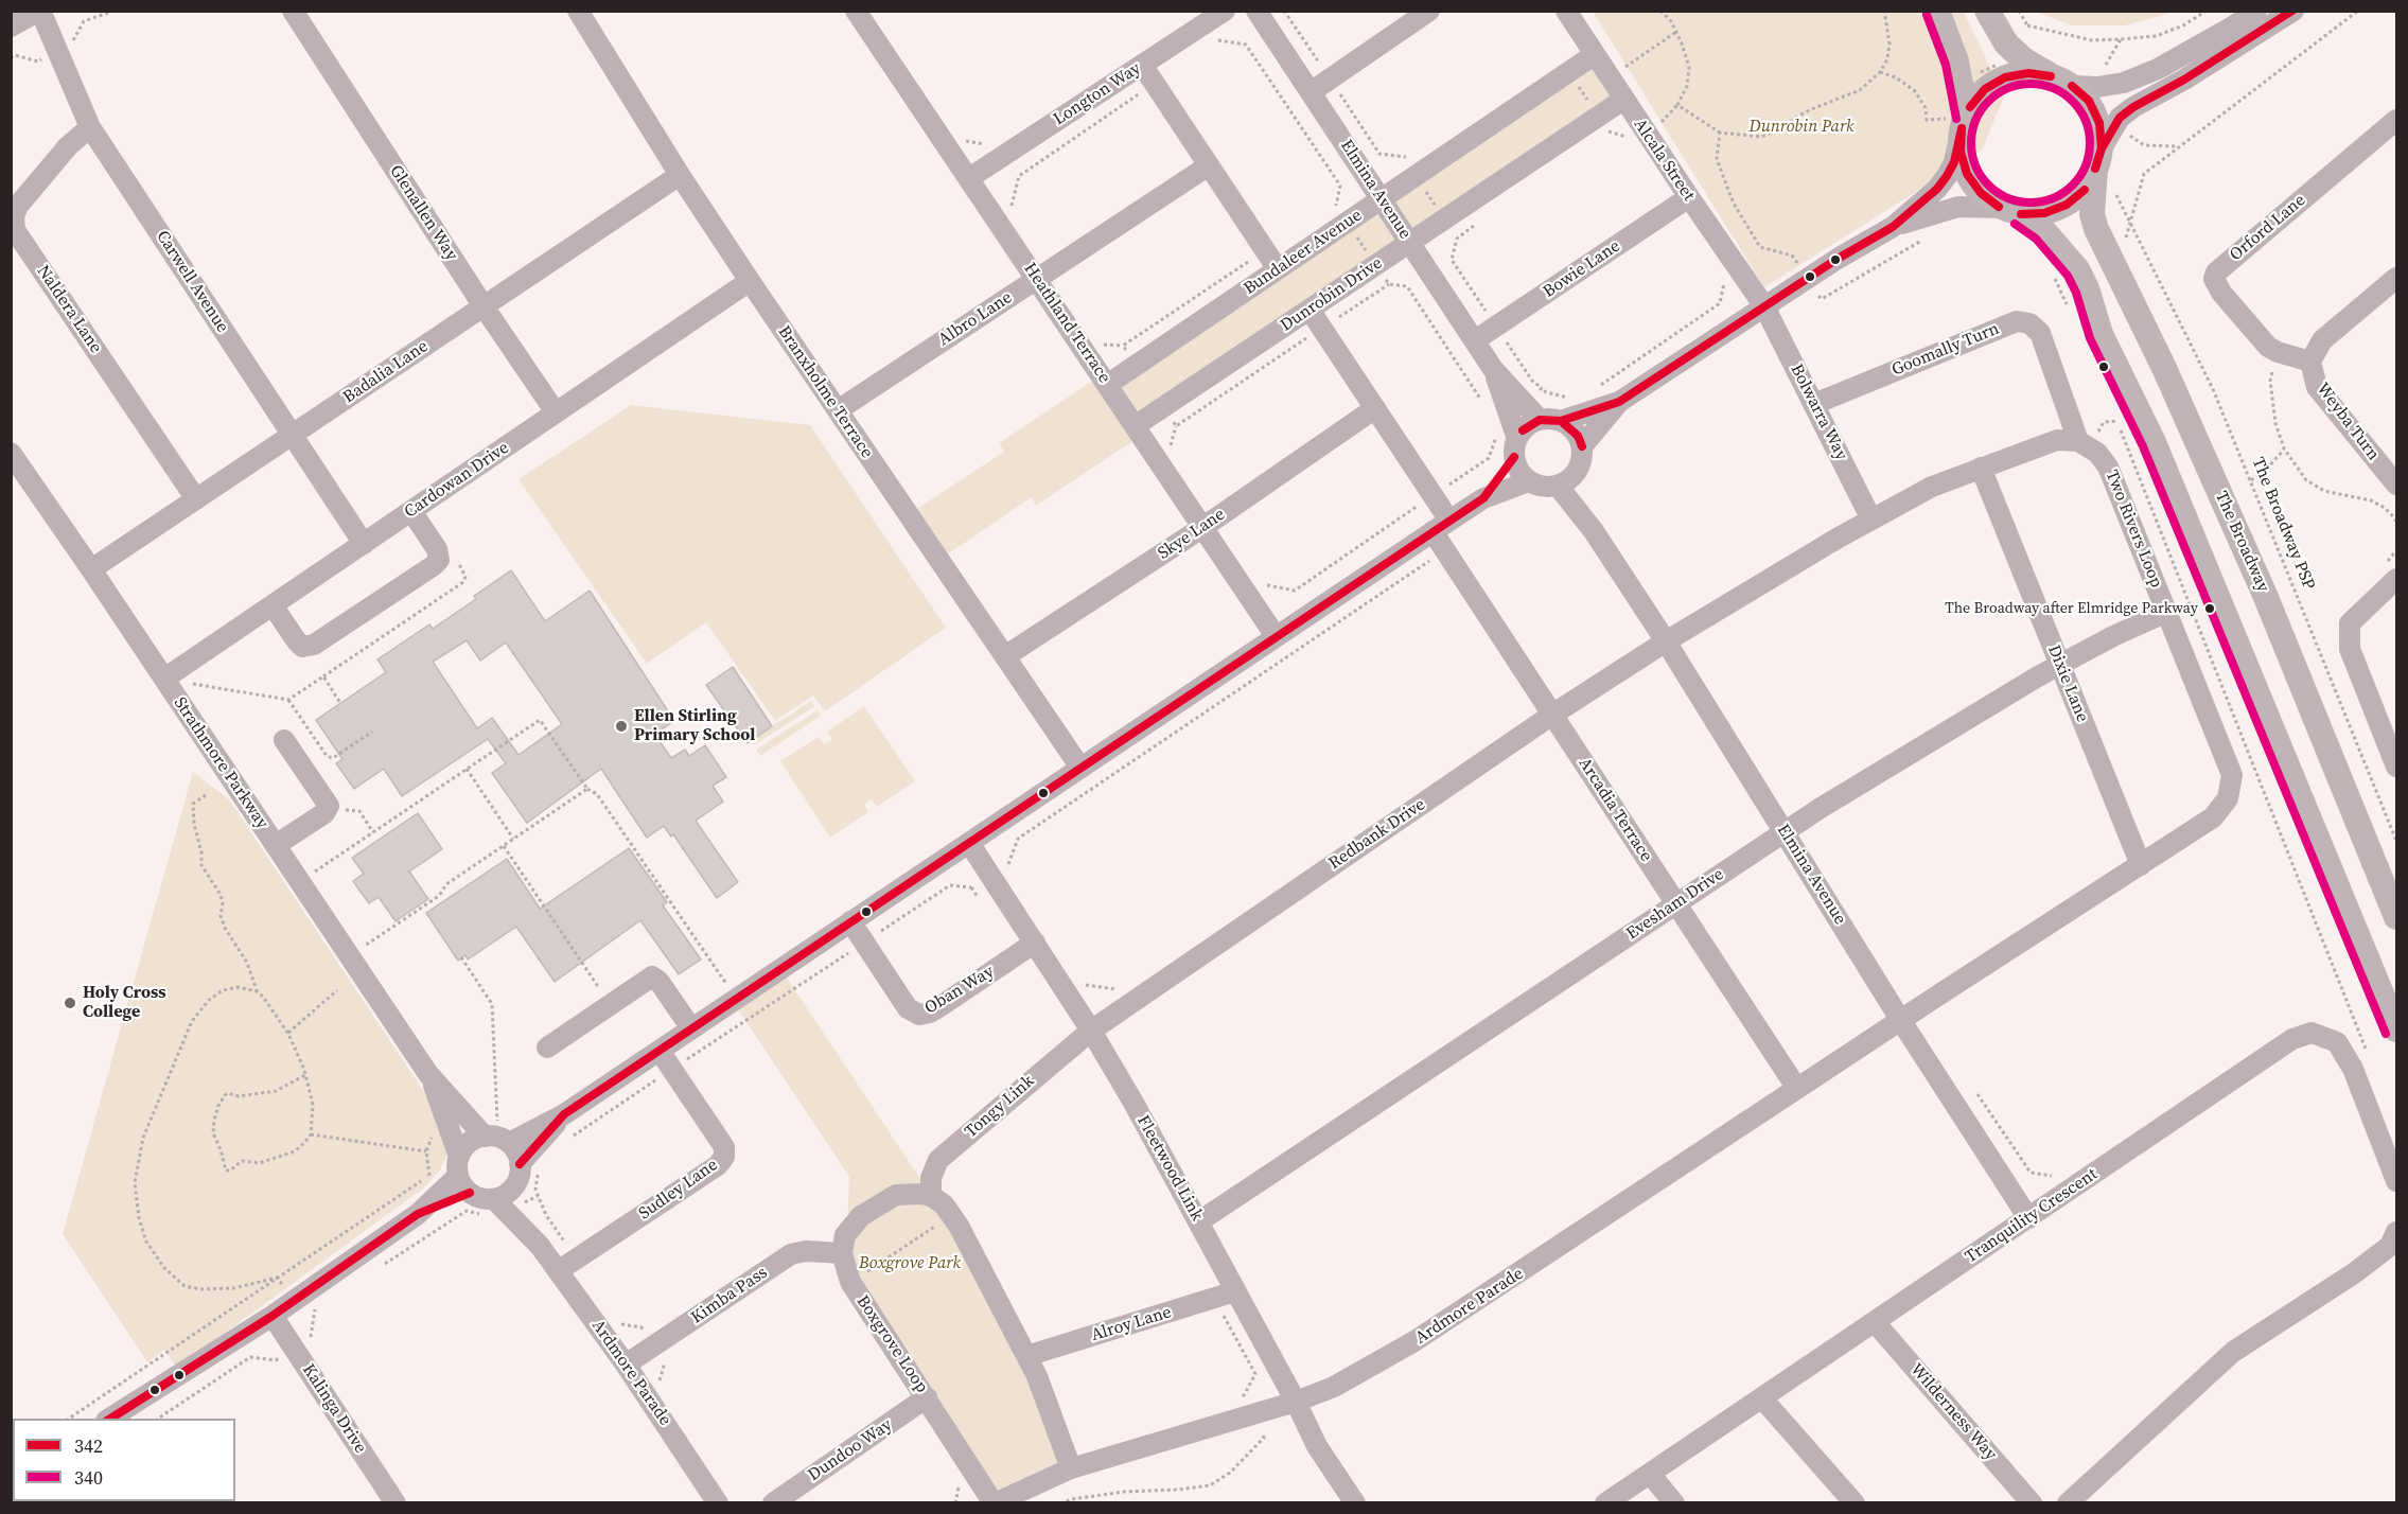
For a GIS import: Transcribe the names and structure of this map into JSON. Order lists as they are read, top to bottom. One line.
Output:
{"streets":{"main road":["The Broadway"],"street":["Longton Way","Alcala Street","Elmina Avenue","Glenallen Way","Orford Lane","Bundaleer Avenue","Bowie Lane","Carwell Avenue","Dunrobin Drive","Naldera Lane","Albro Lane","Heathland Terrace","Goomally Turn","Badalia Lane","Branxholme Terrace","Bolwarra Way","Weyba Turn","Cardowan Drive","Two Rivers Loop","Skye Lane","Dixie Lane","Strathmore Parkway","Arcadia Terrace","Redbank Drive","Evesham Drive","Oban Way","Tongy Link","Fleetwood Link","Sudley Lane","Tranquility Crescent","Kimba Pass","Ardmore Parade","Alroy Lane","Boxgrove Loop","Kalinga Drive","Wilderness Way","Dundoo Way"],"path":["The Broadway PSP"]},"crossings":[["Longton Way","Heathland Terrace"],["Alcala Street","Bundaleer Avenue"],["Alcala Street","Bowie Lane"],["Alcala Street","Dunrobin Drive"],["Alcala Street","Bolwarra Way"],["Elmina Avenue","Bundaleer Avenue"],["Elmina Avenue","Bowie Lane"],["Elmina Avenue","Dunrobin Drive"],["Elmina Avenue","Two Rivers Loop"],["Elmina Avenue","Redbank Drive"],["Elmina Avenue","Evesham Drive"],["Elmina Avenue","Tranquility Crescent"],["Elmina Avenue","Ardmore Parade"],["Glenallen Way","Badalia Lane"],["Glenallen Way","Cardowan Drive"],["Orford Lane","Weyba Turn"],["Bundaleer Avenue","Heathland Terrace"],["Carwell Avenue","Naldera Lane"],["Carwell Avenue","Badalia Lane"],["Carwell Avenue","Cardowan Drive"],["Dunrobin Drive","Heathland Terrace"],["Naldera Lane","Badalia Lane"],["Albro Lane","Heathland Terrace"],["Albro Lane","Branxholme Terrace"],["Heathland Terrace","Skye Lane"],["Goomally Turn","Bolwarra Way"],["Goomally Turn","Two Rivers Loop"],["Badalia Lane","Branxholme Terrace"],["Badalia Lane","Strathmore Parkway"],["Branxholme Terrace","Cardowan Drive"],["Branxholme Terrace","Skye Lane"],["Cardowan Drive","Strathmore Parkway"],["Two Rivers Loop","Dixie Lane"],["Two Rivers Loop","Evesham Drive"],["Two Rivers Loop","Ardmore Parade"],["Dixie Lane","Evesham Drive"],["Arcadia Terrace","Redbank Drive"],["Arcadia Terrace","Evesham Drive"],["Arcadia Terrace","Ardmore Parade"],["Redbank Drive","Tongy Link"],["Redbank Drive","Fleetwood Link"],["Evesham Drive","Fleetwood Link"],["Oban Way","Fleetwood Link"],["Tongy Link","Fleetwood Link"],["Fleetwood Link","Ardmore Parade"],["Fleetwood Link","Alroy Lane"],["Sudley Lane","Ardmore Parade"],["Tranquility Crescent","Wilderness Way"],["Kimba Pass","Ardmore Parade"],["Kimba Pass","Boxgrove Loop"],["Ardmore Parade","Boxgrove Loop"],["Boxgrove Loop","Dundoo Way"]],"parks":["Dunrobin Park","Boxgrove Park"],"places":["The Broadway after Elmridge Parkway","Ellen Stirling Primary School","Holy Cross College"],"lines":["transit line 342","transit line 340"],"legend":["342","340"]}
